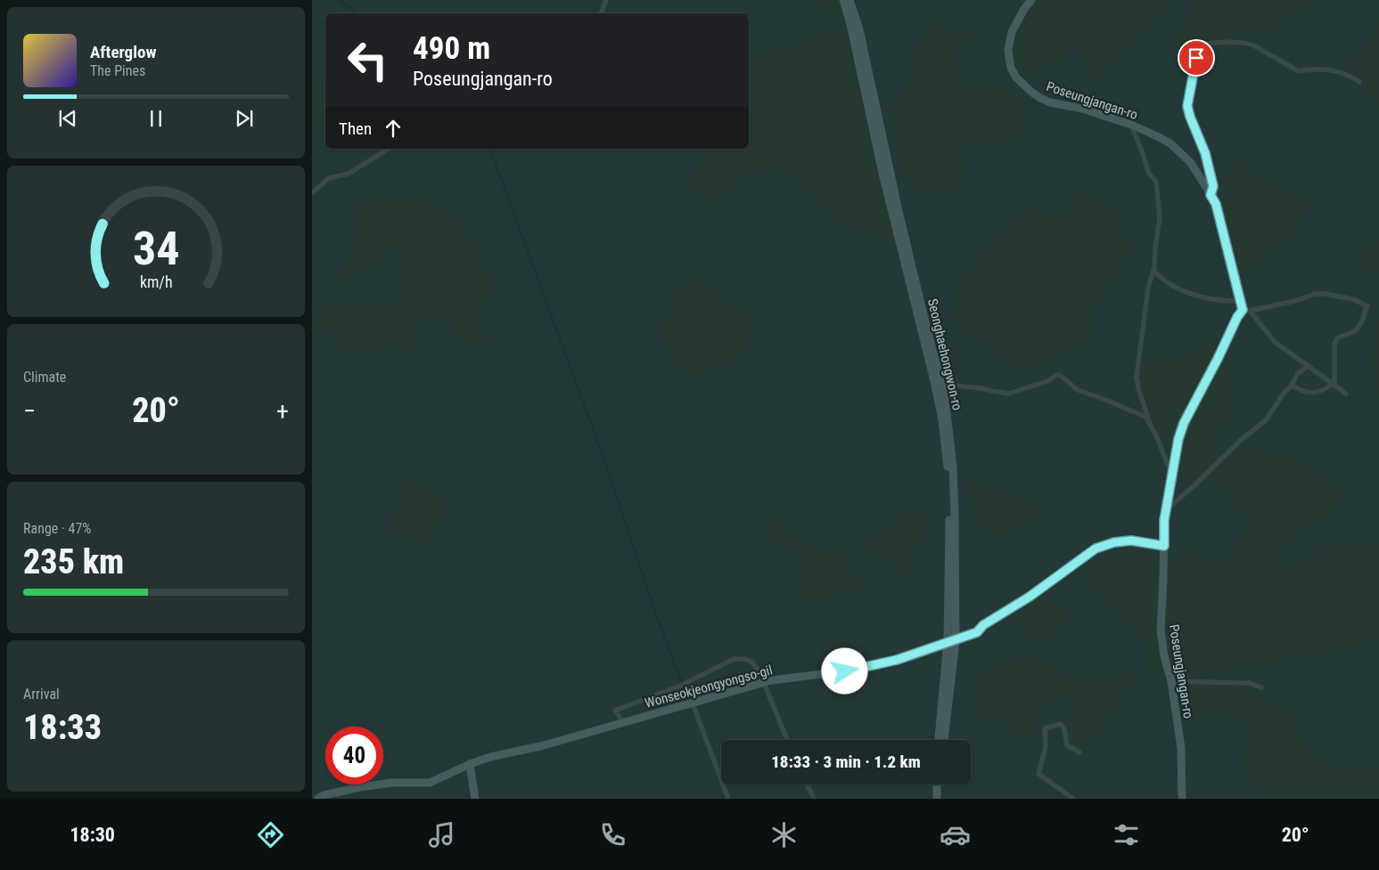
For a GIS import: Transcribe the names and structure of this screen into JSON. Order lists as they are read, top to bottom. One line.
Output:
{"streets":{"street":["Poseungjangan-ro","Seonghaehongwon-ro","Wonseokjeongyongso-gil"]},"crossings":[["Poseungjangan-ro","Wonseokjeongyongso-gil"],["Seonghaehongwon-ro","Wonseokjeongyongso-gil"]],"page":{"turn":["490 m","Poseungjangan-ro"],"song":["Afterglow","The Pines"],"then":"Then","tile":["Climate",["Range · 47%","235 km"],["Arrival","18:33"]],"heat":["−","20°","+"],"limit":"40","trip":"18:33 · 3 min · 1.2 km","tabs":["18:30","20°"],"gauge":["34","km/h"]}}
